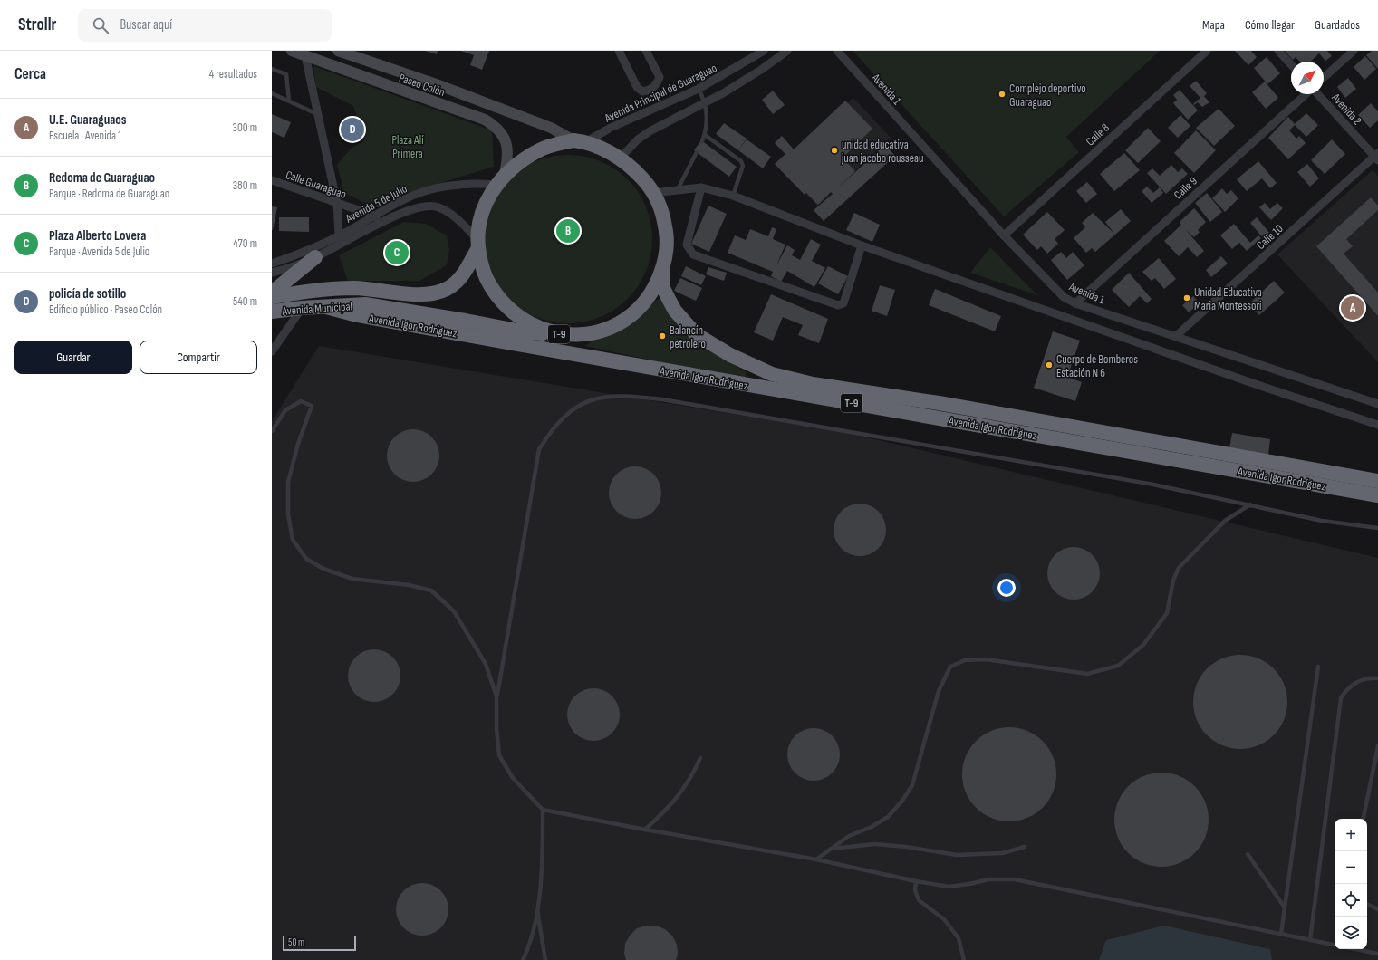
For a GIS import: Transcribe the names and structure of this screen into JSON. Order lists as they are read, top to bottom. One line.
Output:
{"streets":{"highway":["Avenida Municipal","Avenida Igor Rodríguez","T-9"],"street":["Paseo Colón","Avenida 1","Avenida Principal de Guaraguao","Avenida 2","Calle 8","Calle Guaraguao","Calle 9","Avenida 5 de Julio","Calle 10"]},"crossings":[["Paseo Colón","Avenida Principal de Guaraguao"],["Paseo Colón","Avenida 5 de Julio"],["Paseo Colón","T-9"],["Avenida 1","Calle 8"],["Avenida 1","Calle 9"],["Avenida 1","Calle 10"],["Avenida Principal de Guaraguao","T-9"],["Avenida 2","Calle 10"],["Calle Guaraguao","Avenida 5 de Julio"],["Avenida 5 de Julio","Avenida Municipal"],["Avenida 5 de Julio","T-9"],["Avenida Municipal","Avenida Igor Rodríguez"],["Avenida Municipal","T-9"],["Avenida Igor Rodríguez","T-9"]],"parks":["Plaza Alí Primera"],"places":["Complejo deportivo Guaraguao","unidad educativa juan jacobo rousseau","Unidad Educativa Maria Montessori","Balancín petrolero","Cuerpo de Bomberos Estación N 6"],"scale_bar":"50 m","north":"top right","page":{"header":"Strollr","search":"Buscar aquí","nav":["Mapa","Cómo llegar","Guardados"],"heading":["Cerca","4 resultados"],"list":[{"mark":"A","name":"U.E. Guaraguaos","note":"Escuela · Avenida 1","value":"300 m"},{"mark":"B","name":"Redoma de Guaraguao","note":"Parque · Redoma de Guaraguao","value":"380 m"},{"mark":"C","name":"Plaza Alberto Lovera","note":"Parque · Avenida 5 de Julio","value":"470 m"},{"mark":"D","name":"policía de sotillo","note":"Edificio público · Paseo Colón","value":"540 m"}],"pins":["D","B","C","A"],"buttons":["Guardar","Compartir"],"map_buttons":["+","−"],"scale":"50 m"}}
